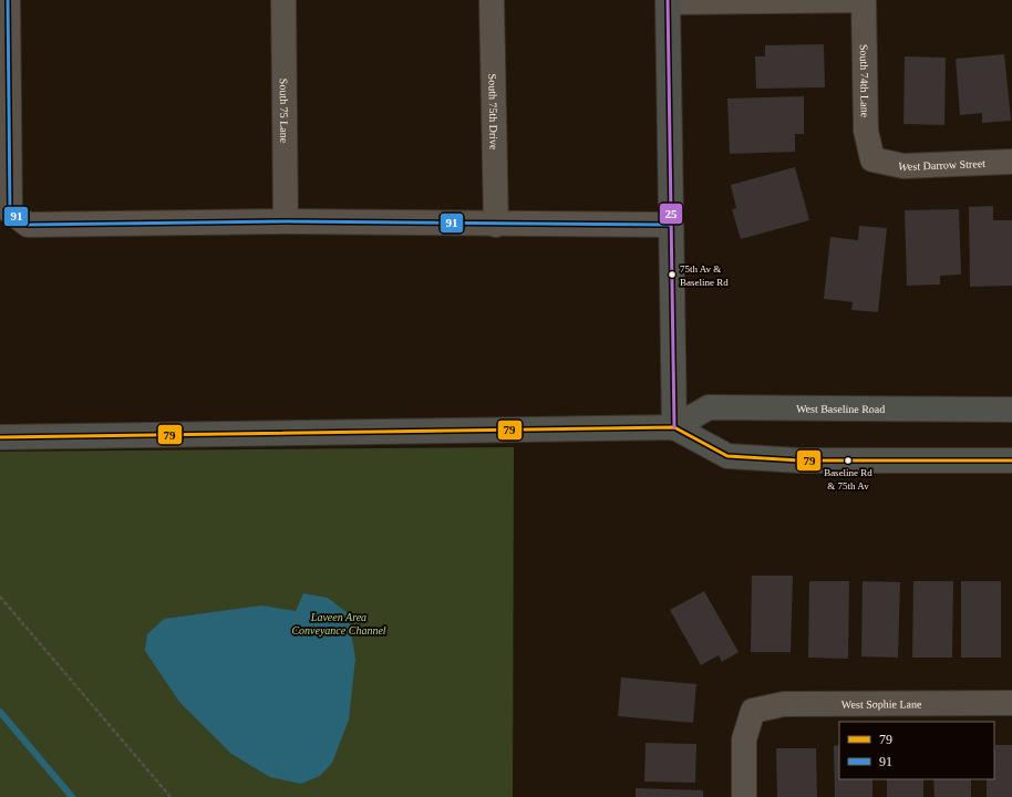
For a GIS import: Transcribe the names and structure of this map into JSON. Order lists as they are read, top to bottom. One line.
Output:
{"streets":{"main road":["West Baseline Road"],"street":["South 74th Lane","South 75 Lane","South 75th Drive","West Darrow Street","West Sophie Lane"]},"crossings":[["South 74th Lane","West Darrow Street"]],"parks":["Laveen Area Conveyance Channel"],"places":["75th Av & Baseline Rd","Baseline Rd & 75th Av"],"lines":["transit line 91","transit line 25","transit line 79"],"legend":["79","91"]}
